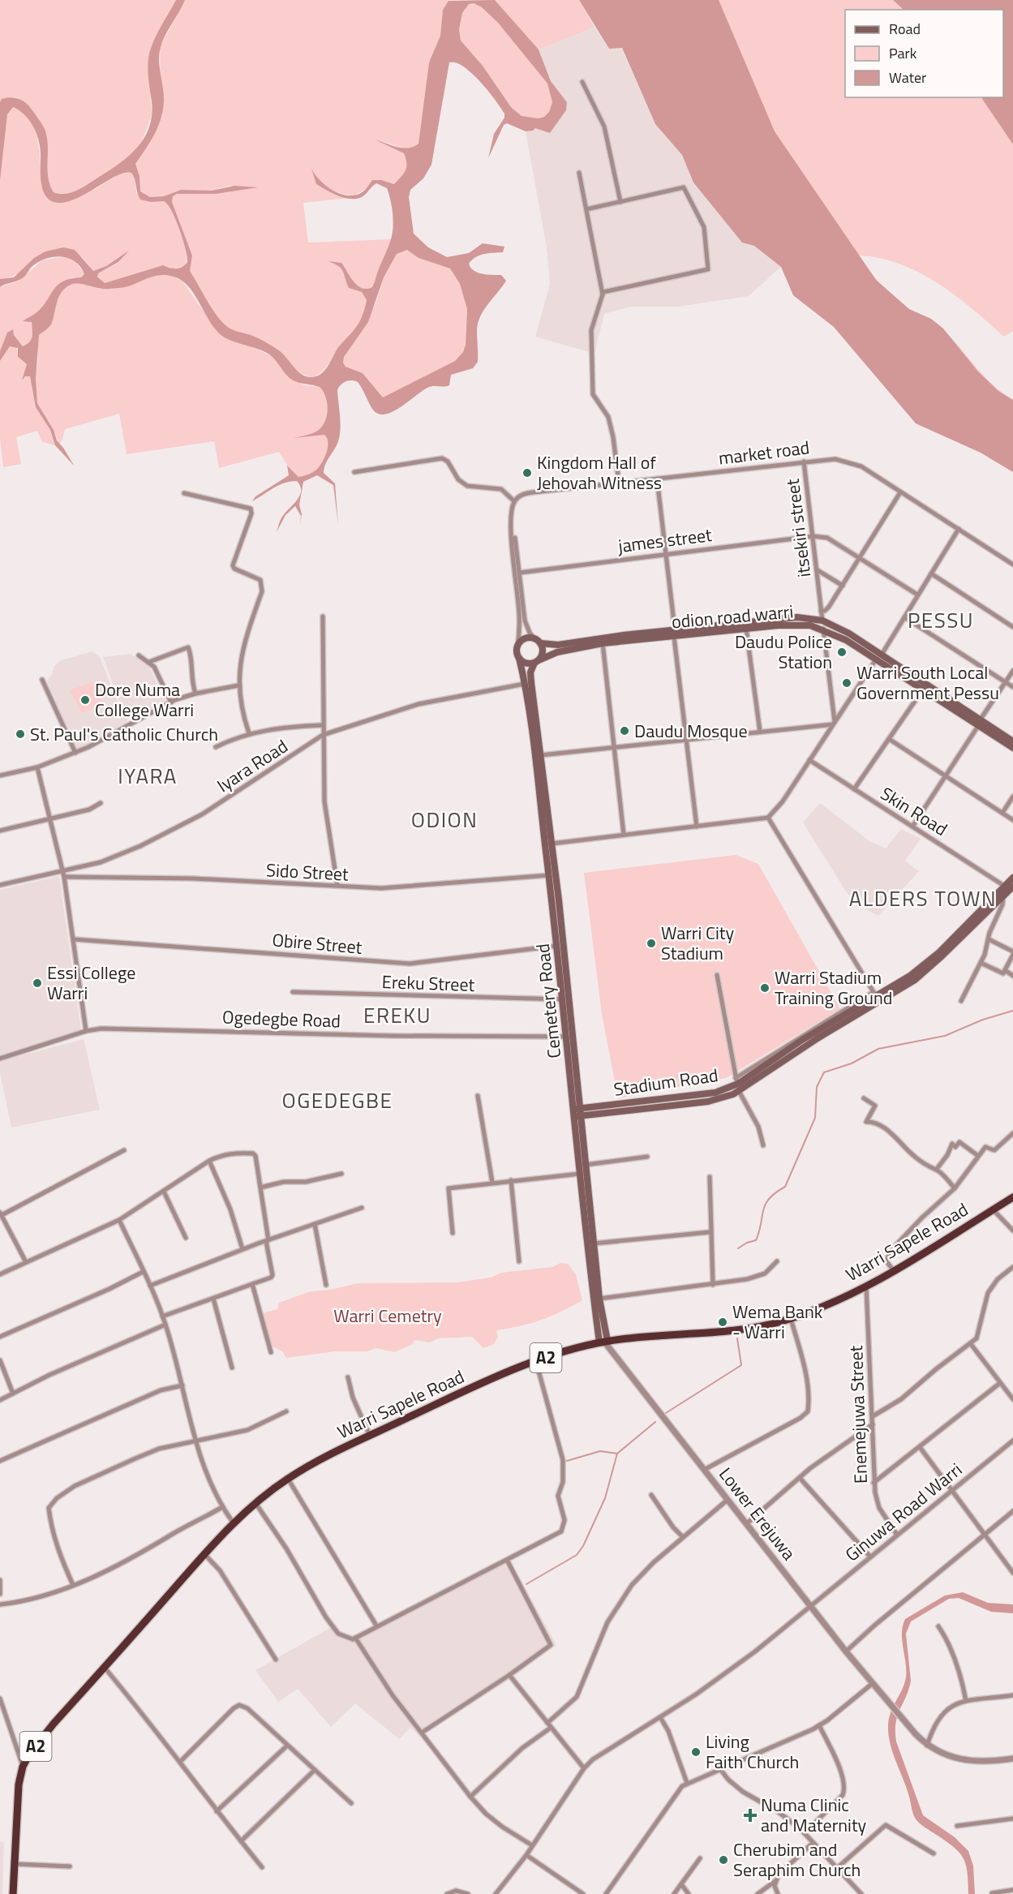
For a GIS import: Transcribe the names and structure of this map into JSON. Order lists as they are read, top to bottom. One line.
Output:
{"streets":{"highway":["Warri Sapele Road","A2"],"main road":["odion road warri","Cemetery Road","Stadium Road"],"street":["market road","itsekiri street","james street","Iyara Road","Skin Road","Sido Street","Obire Street","Ereku Street","Ogedegbe Road","Enemejuwa Street","Ginuwa Road Warri","Lower Erejuwa"]},"crossings":[["market road","itsekiri street"],["itsekiri street","james street"],["itsekiri street","odion road warri"],["odion road warri","Cemetery Road"],["Iyara Road","Cemetery Road"],["Skin Road","Stadium Road"],["Sido Street","Cemetery Road"],["Obire Street","Cemetery Road"],["Ereku Street","Cemetery Road"],["Cemetery Road","Ogedegbe Road"],["Cemetery Road","Stadium Road"],["Cemetery Road","Warri Sapele Road"],["Cemetery Road","Lower Erejuwa"],["Warri Sapele Road","Enemejuwa Street"],["Warri Sapele Road","Lower Erejuwa"],["Enemejuwa Street","Ginuwa Road Warri"],["Ginuwa Road Warri","Lower Erejuwa"]],"districts":["PESSU","IYARA","ODION","ALDERS TOWN","EREKU","OGEDEGBE"],"parks":["Warri Cemetry"],"places":{"other":["Kingdom Hall of Jehovah Witness","Daudu Police Station","Warri South Local Government Pessu","Dore Numa College Warri","Daudu Mosque","St. Paul's Catholic Church","Warri City Stadium","Essi College Warri","Warri Stadium Training Ground","Wema Bank - Warri","Living Faith Church","Cherubim and Seraphim Church"],"health":["Numa Clinic and Maternity"]},"legend":["Road","Park","Water"]}
